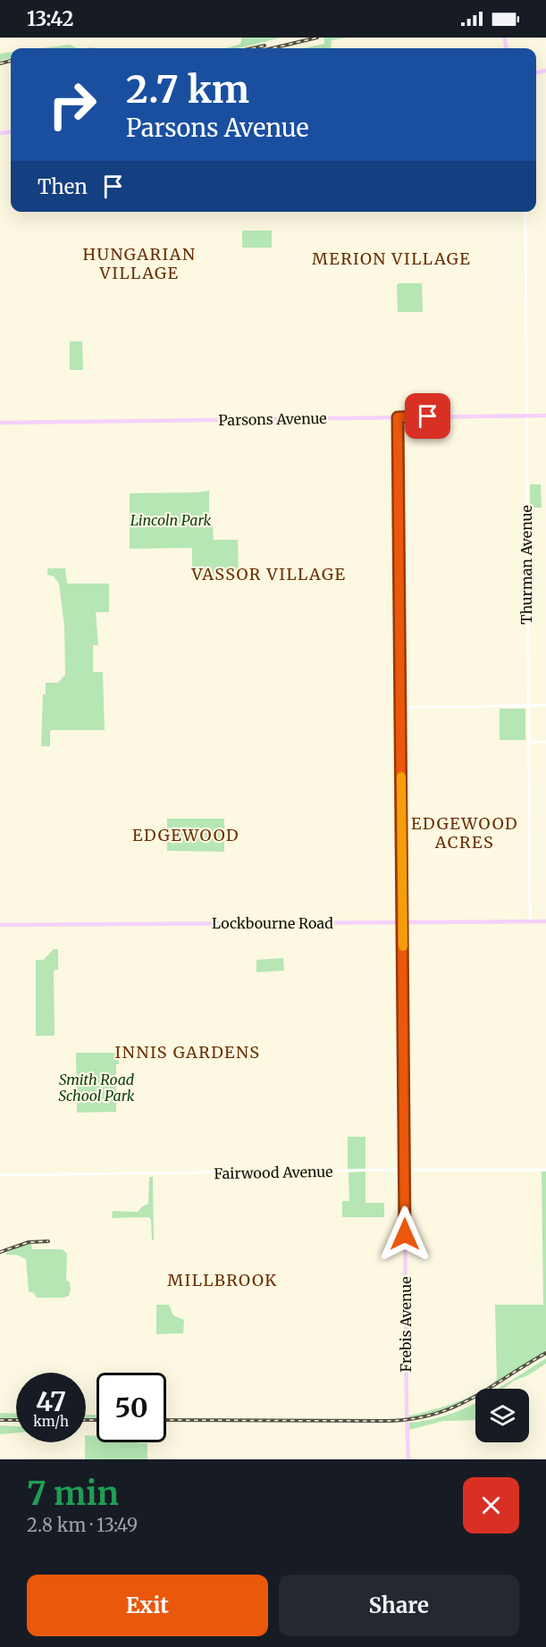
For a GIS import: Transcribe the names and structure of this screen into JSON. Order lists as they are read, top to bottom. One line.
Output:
{"streets":{"main road":["Parsons Avenue","Lockbourne Road","Frebis Avenue"],"street":["Thurman Avenue","Fairwood Avenue"]},"crossings":[["Parsons Avenue","Thurman Avenue"],["Parsons Avenue","Frebis Avenue"],["Thurman Avenue","Lockbourne Road"],["Lockbourne Road","Frebis Avenue"],["Fairwood Avenue","Frebis Avenue"]],"districts":["HUNGARIAN VILLAGE","MERION VILLAGE","VASSOR VILLAGE","EDGEWOOD ACRES","EDGEWOOD","INNIS GARDENS","MILLBROOK"],"parks":["Lincoln Park","Smith Road School Park"],"page":{"status":"13:42","turn":["2.7 km","Parsons Avenue"],"then":"Then","speed":"47 km/h","limit":"50","heading":["7 min","2.8 km · 13:49"],"buttons":["Exit","Share"]}}
